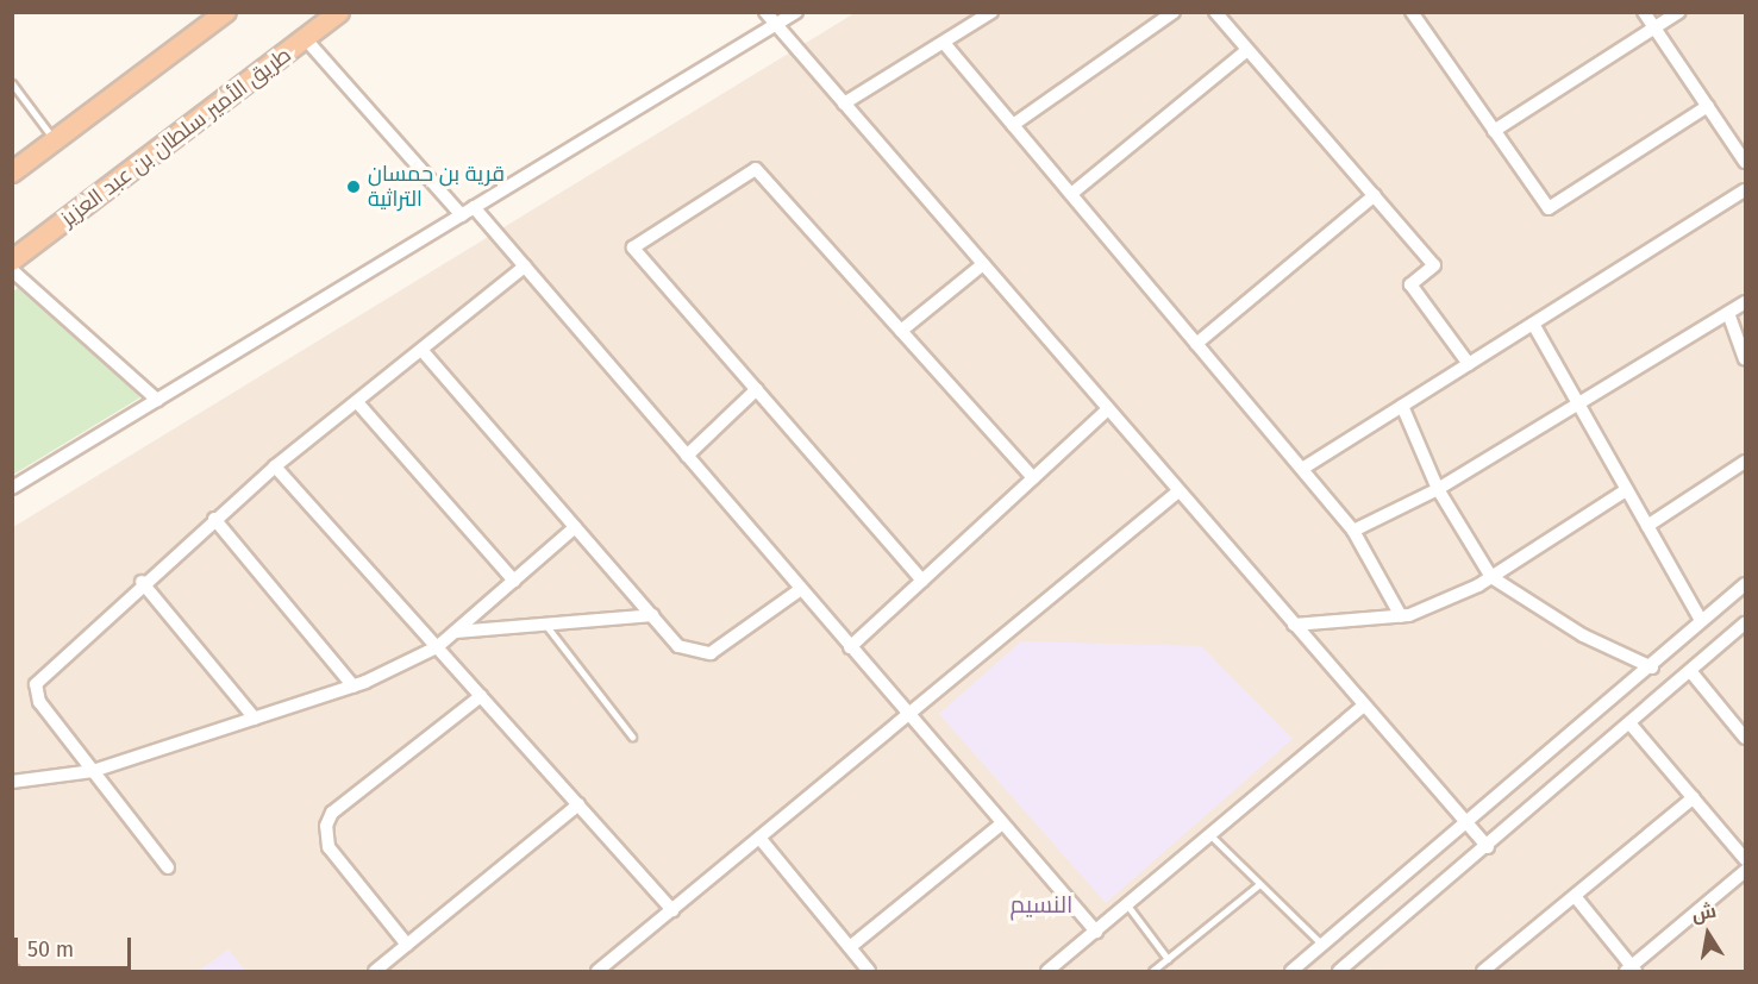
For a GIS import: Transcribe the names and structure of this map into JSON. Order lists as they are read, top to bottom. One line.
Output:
{"streets":{"highway":["طريق الأمير سلطان بن عبد العزيز"]},"districts":["النسيم"],"places":["قرية بن حمسان التراثية"],"scale_bar":"50 m","north":"top"}
